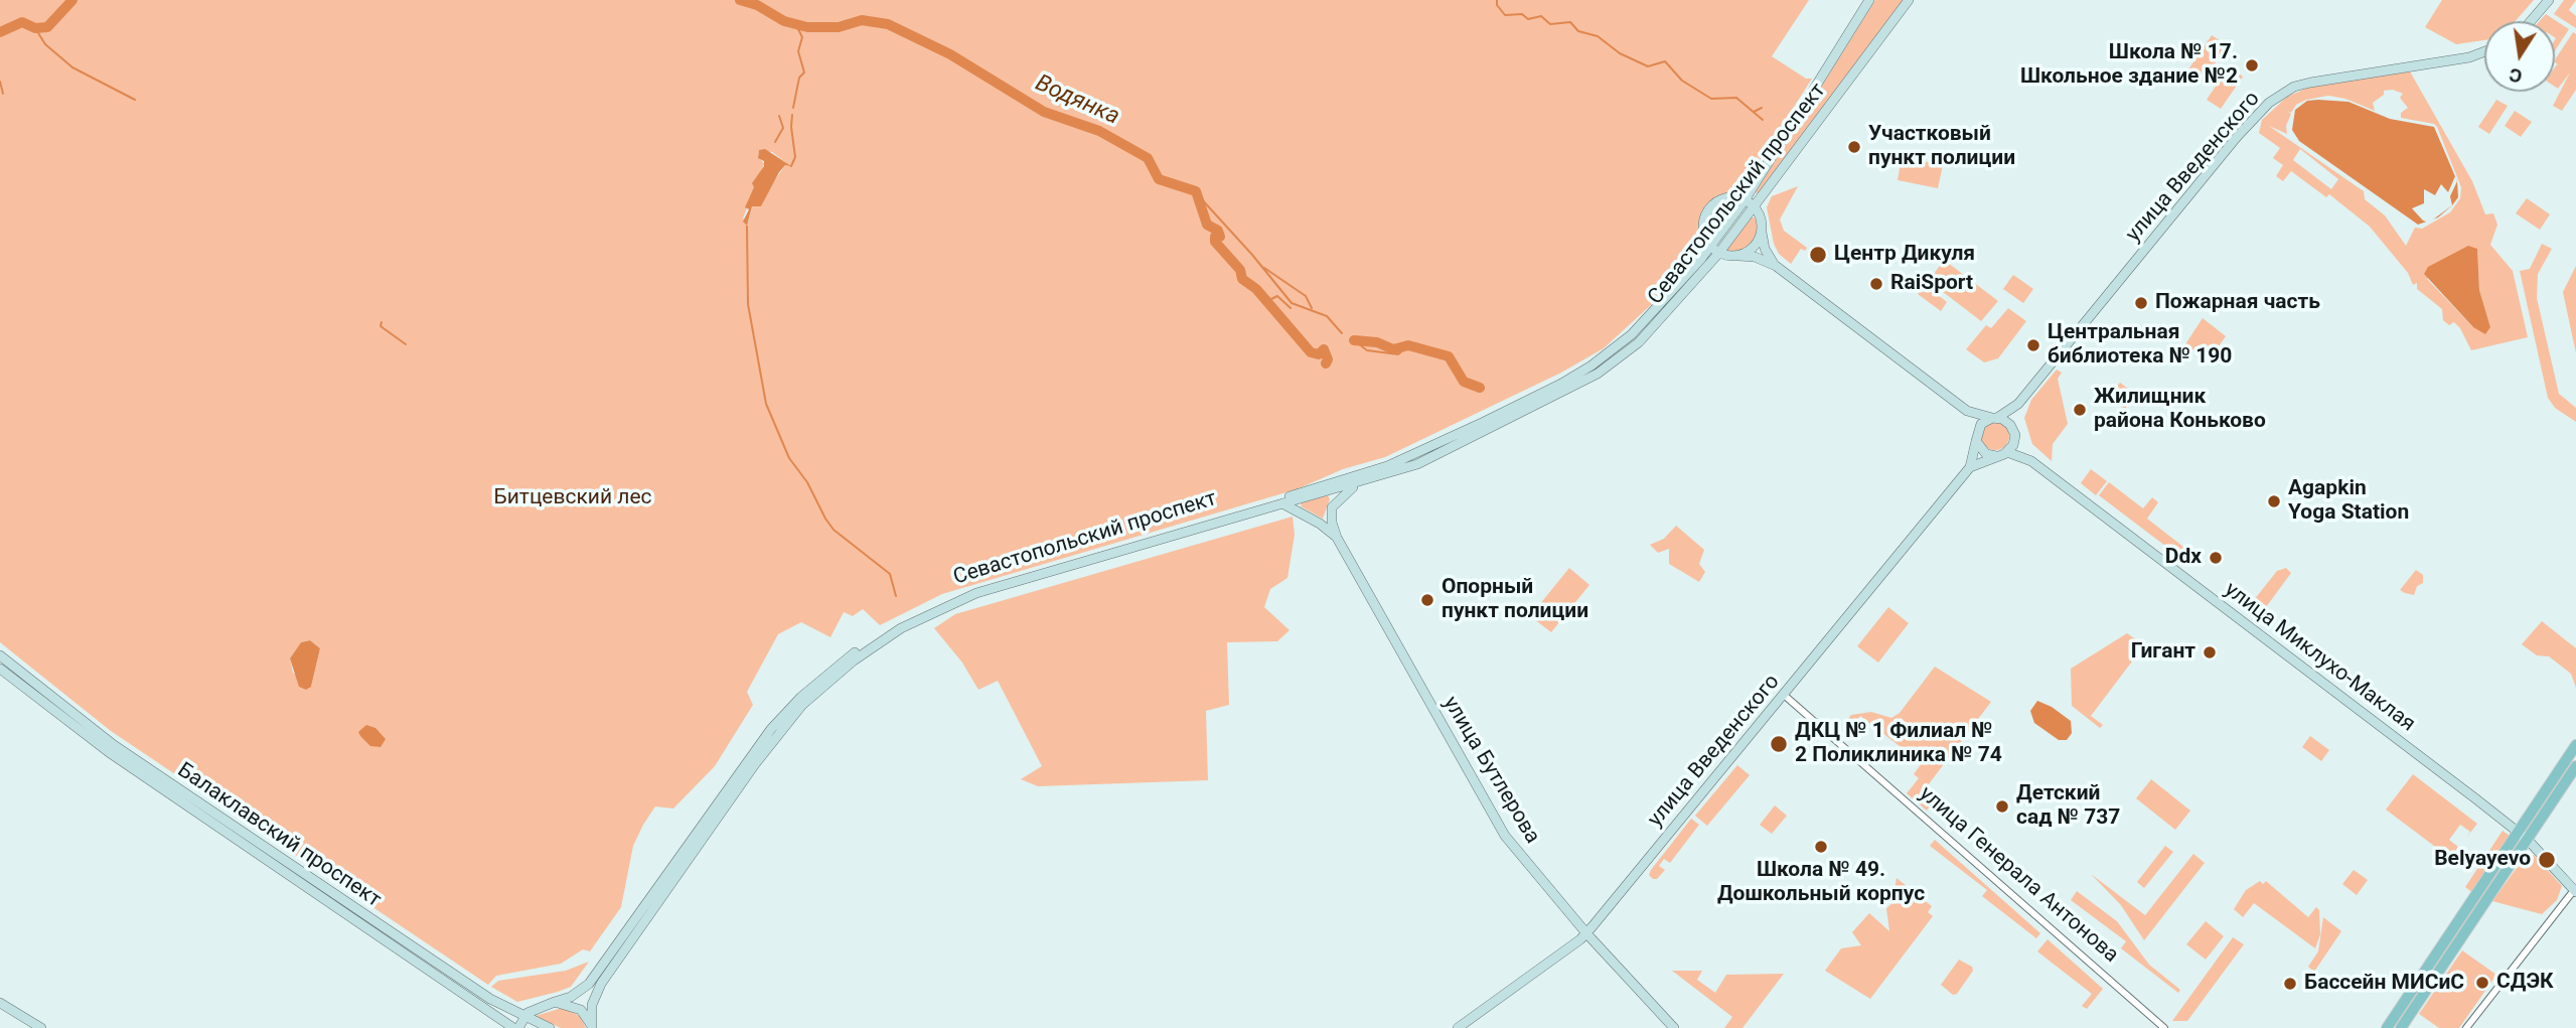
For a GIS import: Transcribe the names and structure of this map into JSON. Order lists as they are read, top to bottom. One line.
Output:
{"streets":{"main road":["улица Введенского","Севастопольский проспект","улица Миклухо-Маклая","улица Бутлерова","Балаклавский проспект"],"street":["улица Генерала Антонова"]},"crossings":[["улица Введенского","улица Миклухо-Маклая"],["улица Введенского","улица Бутлерова"],["улица Введенского","улица Генерала Антонова"],["Севастопольский проспект","улица Бутлерова"],["Севастопольский проспект","Балаклавский проспект"]],"water":["Водянка"],"parks":["Битцевский лес"],"places":["Школа № 17. Школьное здание №2","Участковый пункт полиции","Центр Дикуля","RaiSport","Пожарная часть","Центральная библиотека № 190","Жилищник района Коньково","Agapkin Yoga Station","Ddx","Опорный пункт полиции","Гигант","ДКЦ № 1 Филиал № 2 Поликлиника № 74","Детский сад № 737","Школа № 49. Дошкольный корпус","Belyayevo","СДЭК","Бассейн МИСиС"],"north":"bottom"}
